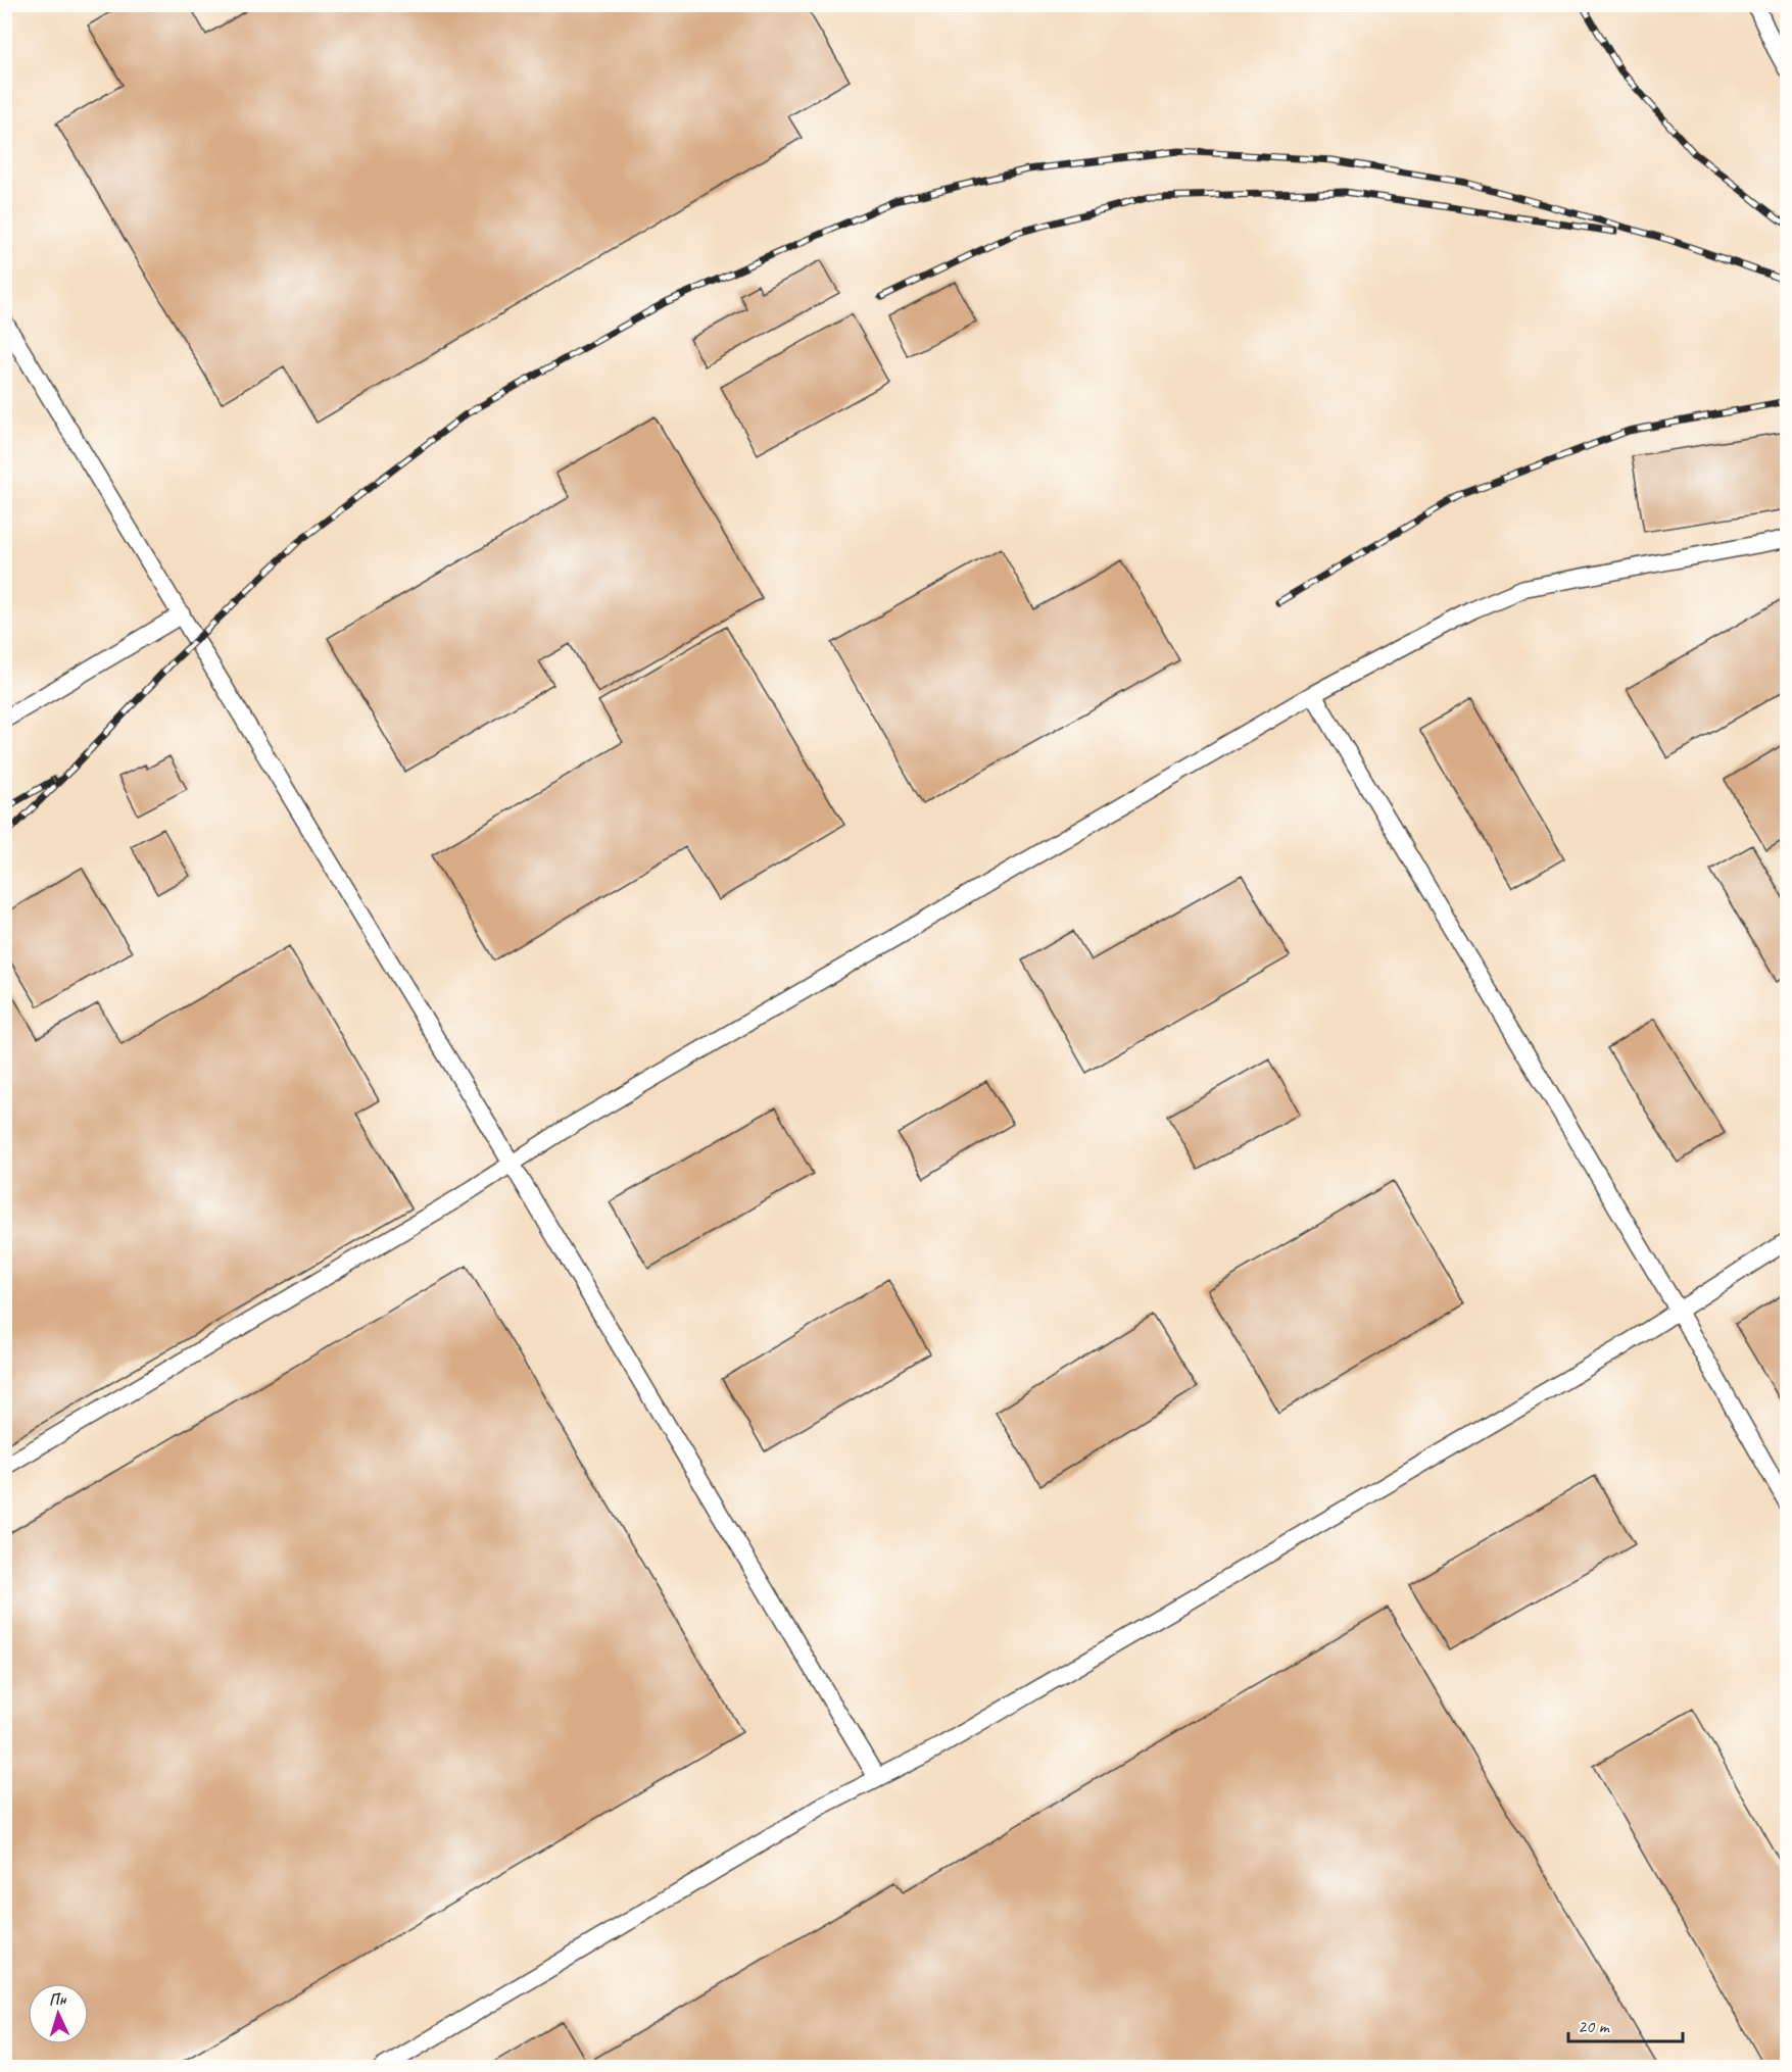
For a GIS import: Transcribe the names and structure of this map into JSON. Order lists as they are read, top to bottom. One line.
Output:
{"scale_bar":"20 m","north":"top"}
